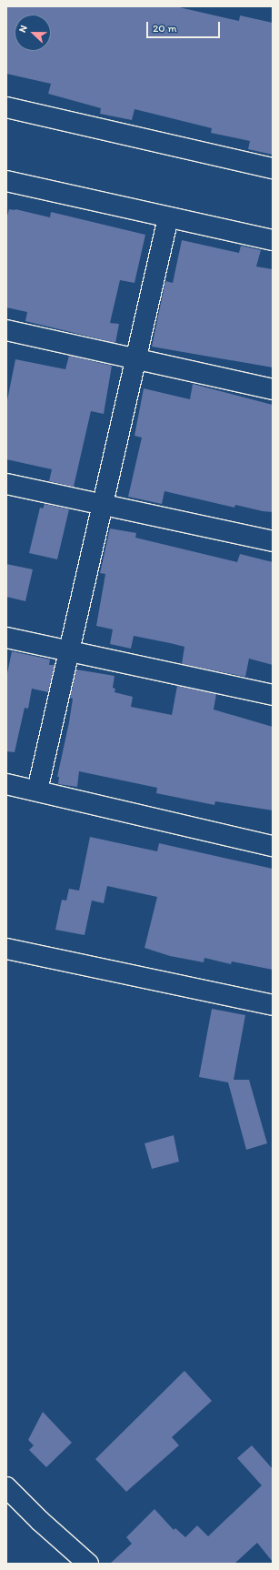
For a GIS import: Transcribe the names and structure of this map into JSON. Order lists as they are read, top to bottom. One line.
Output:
{"scale_bar":"20 m","north":"left"}
